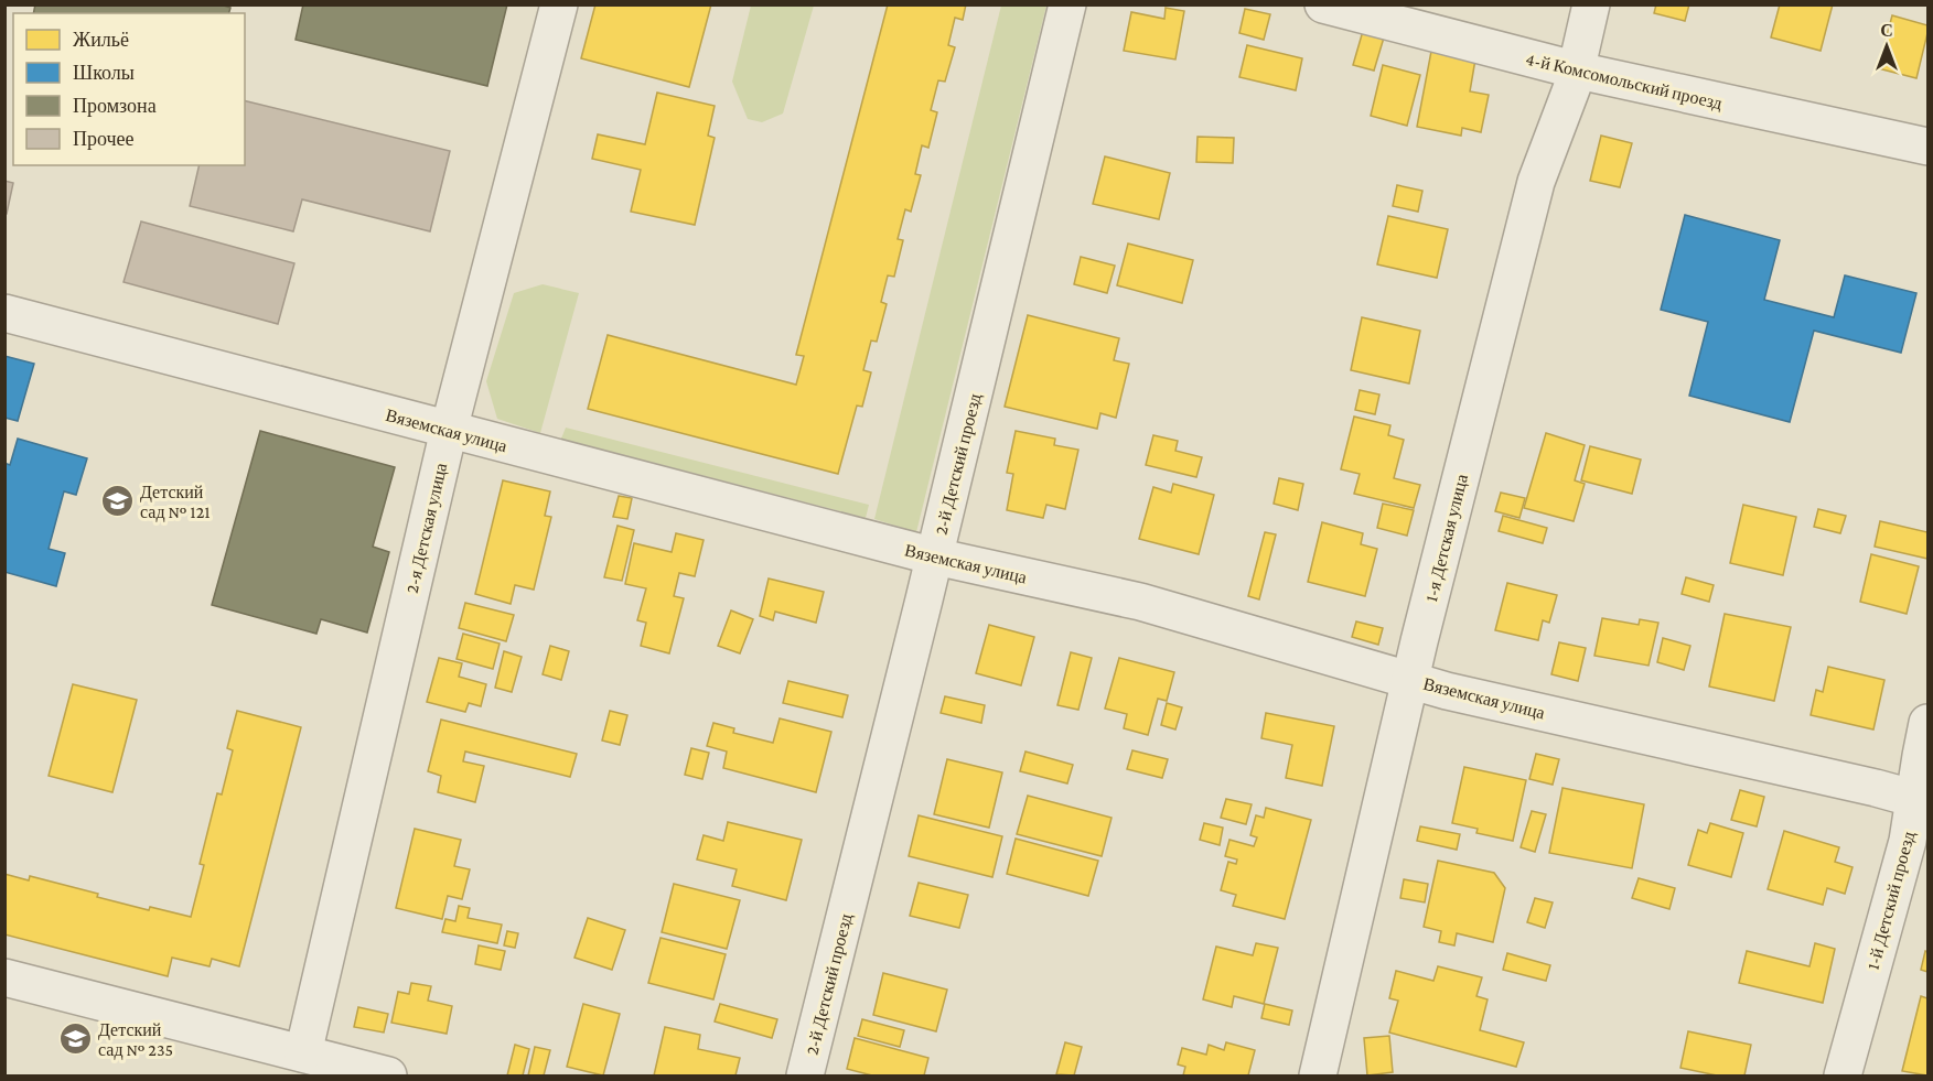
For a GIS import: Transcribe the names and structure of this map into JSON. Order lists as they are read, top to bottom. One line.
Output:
{"streets":{"street":["4-й Комсомольский проезд","Вяземская улица","2-й Детский проезд","2-я Детская улица","1-я Детская улица","1-й Детский проезд"]},"crossings":[["4-й Комсомольский проезд","1-я Детская улица"],["Вяземская улица","2-й Детский проезд"],["Вяземская улица","2-я Детская улица"],["Вяземская улица","1-я Детская улица"],["Вяземская улица","1-й Детский проезд"]],"places":{"school or university":["Детский сад № 121","Детский сад № 235"]},"legend":["Жильё","Школы","Промзона","Прочее"],"north":"top"}
